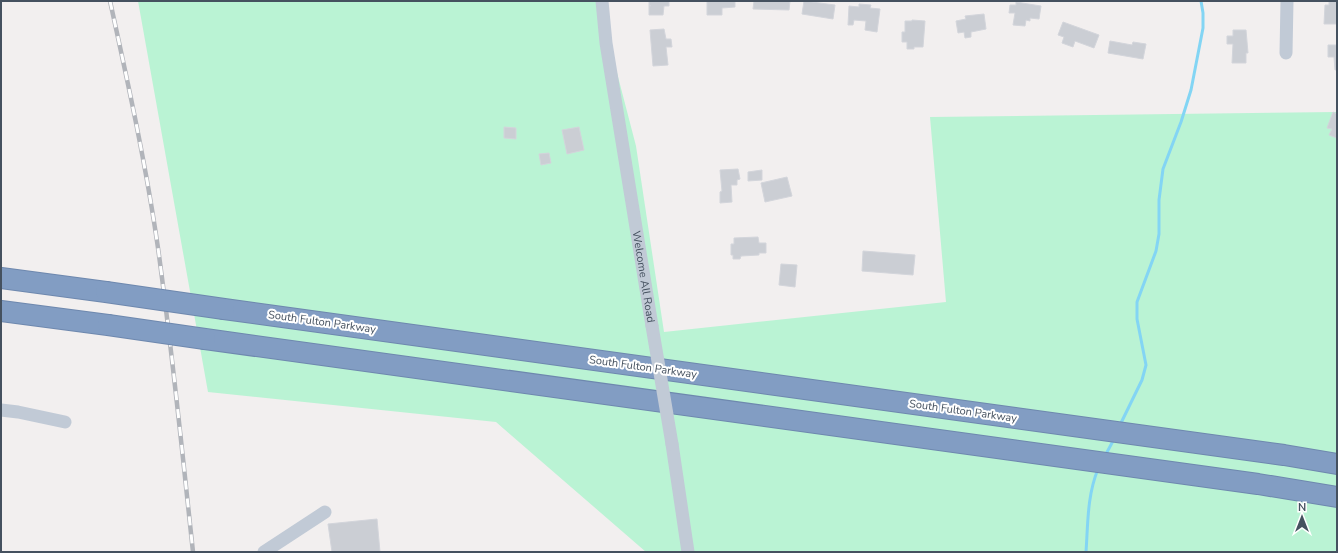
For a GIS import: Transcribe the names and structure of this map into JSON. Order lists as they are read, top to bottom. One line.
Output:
{"streets":{"highway":["South Fulton Parkway"],"street":["Welcome All Road"]},"north":"top"}
